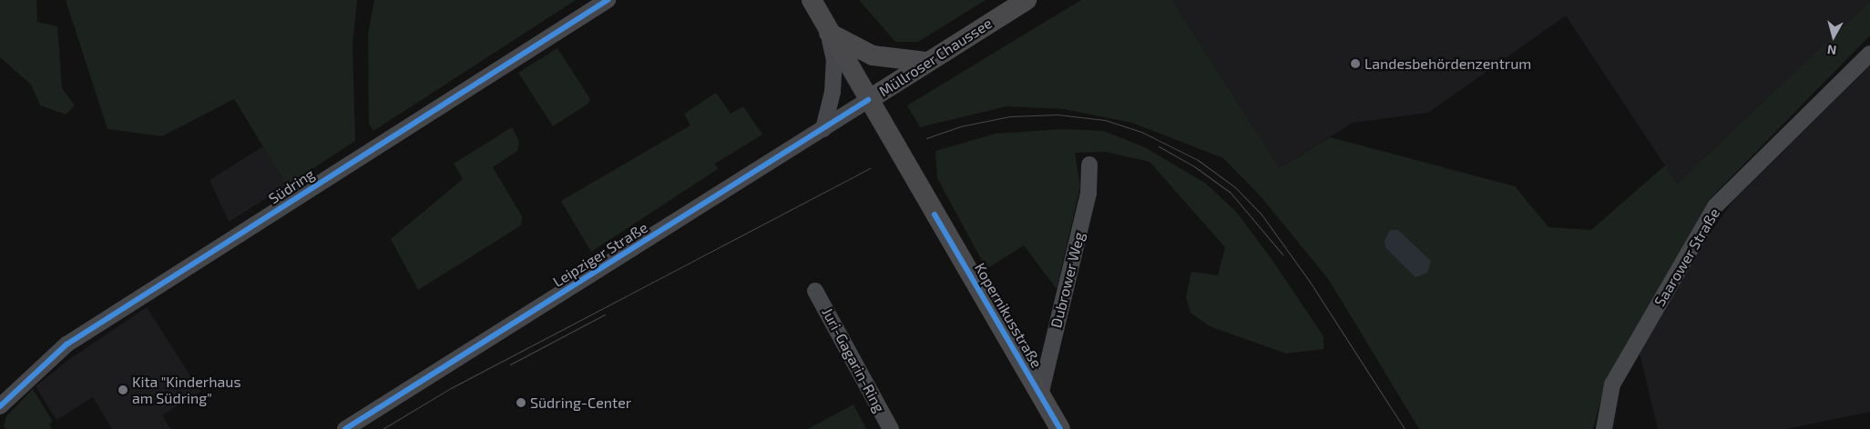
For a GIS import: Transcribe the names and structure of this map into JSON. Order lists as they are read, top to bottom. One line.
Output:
{"streets":{"main road":["Müllroser Chaussee","Kopernikusstraße"],"street":["Südring","Leipziger Straße","Saarower Straße","Dubrower Weg","Juri-Gagarin-Ring"]},"crossings":[["Müllroser Chaussee","Leipziger Straße"],["Müllroser Chaussee","Kopernikusstraße"],["Leipziger Straße","Kopernikusstraße"],["Dubrower Weg","Kopernikusstraße"]],"places":["Landesbehördenzentrum","Kita \"Kinderhaus am Südring\"","Südring-Center"],"north":"bottom"}
